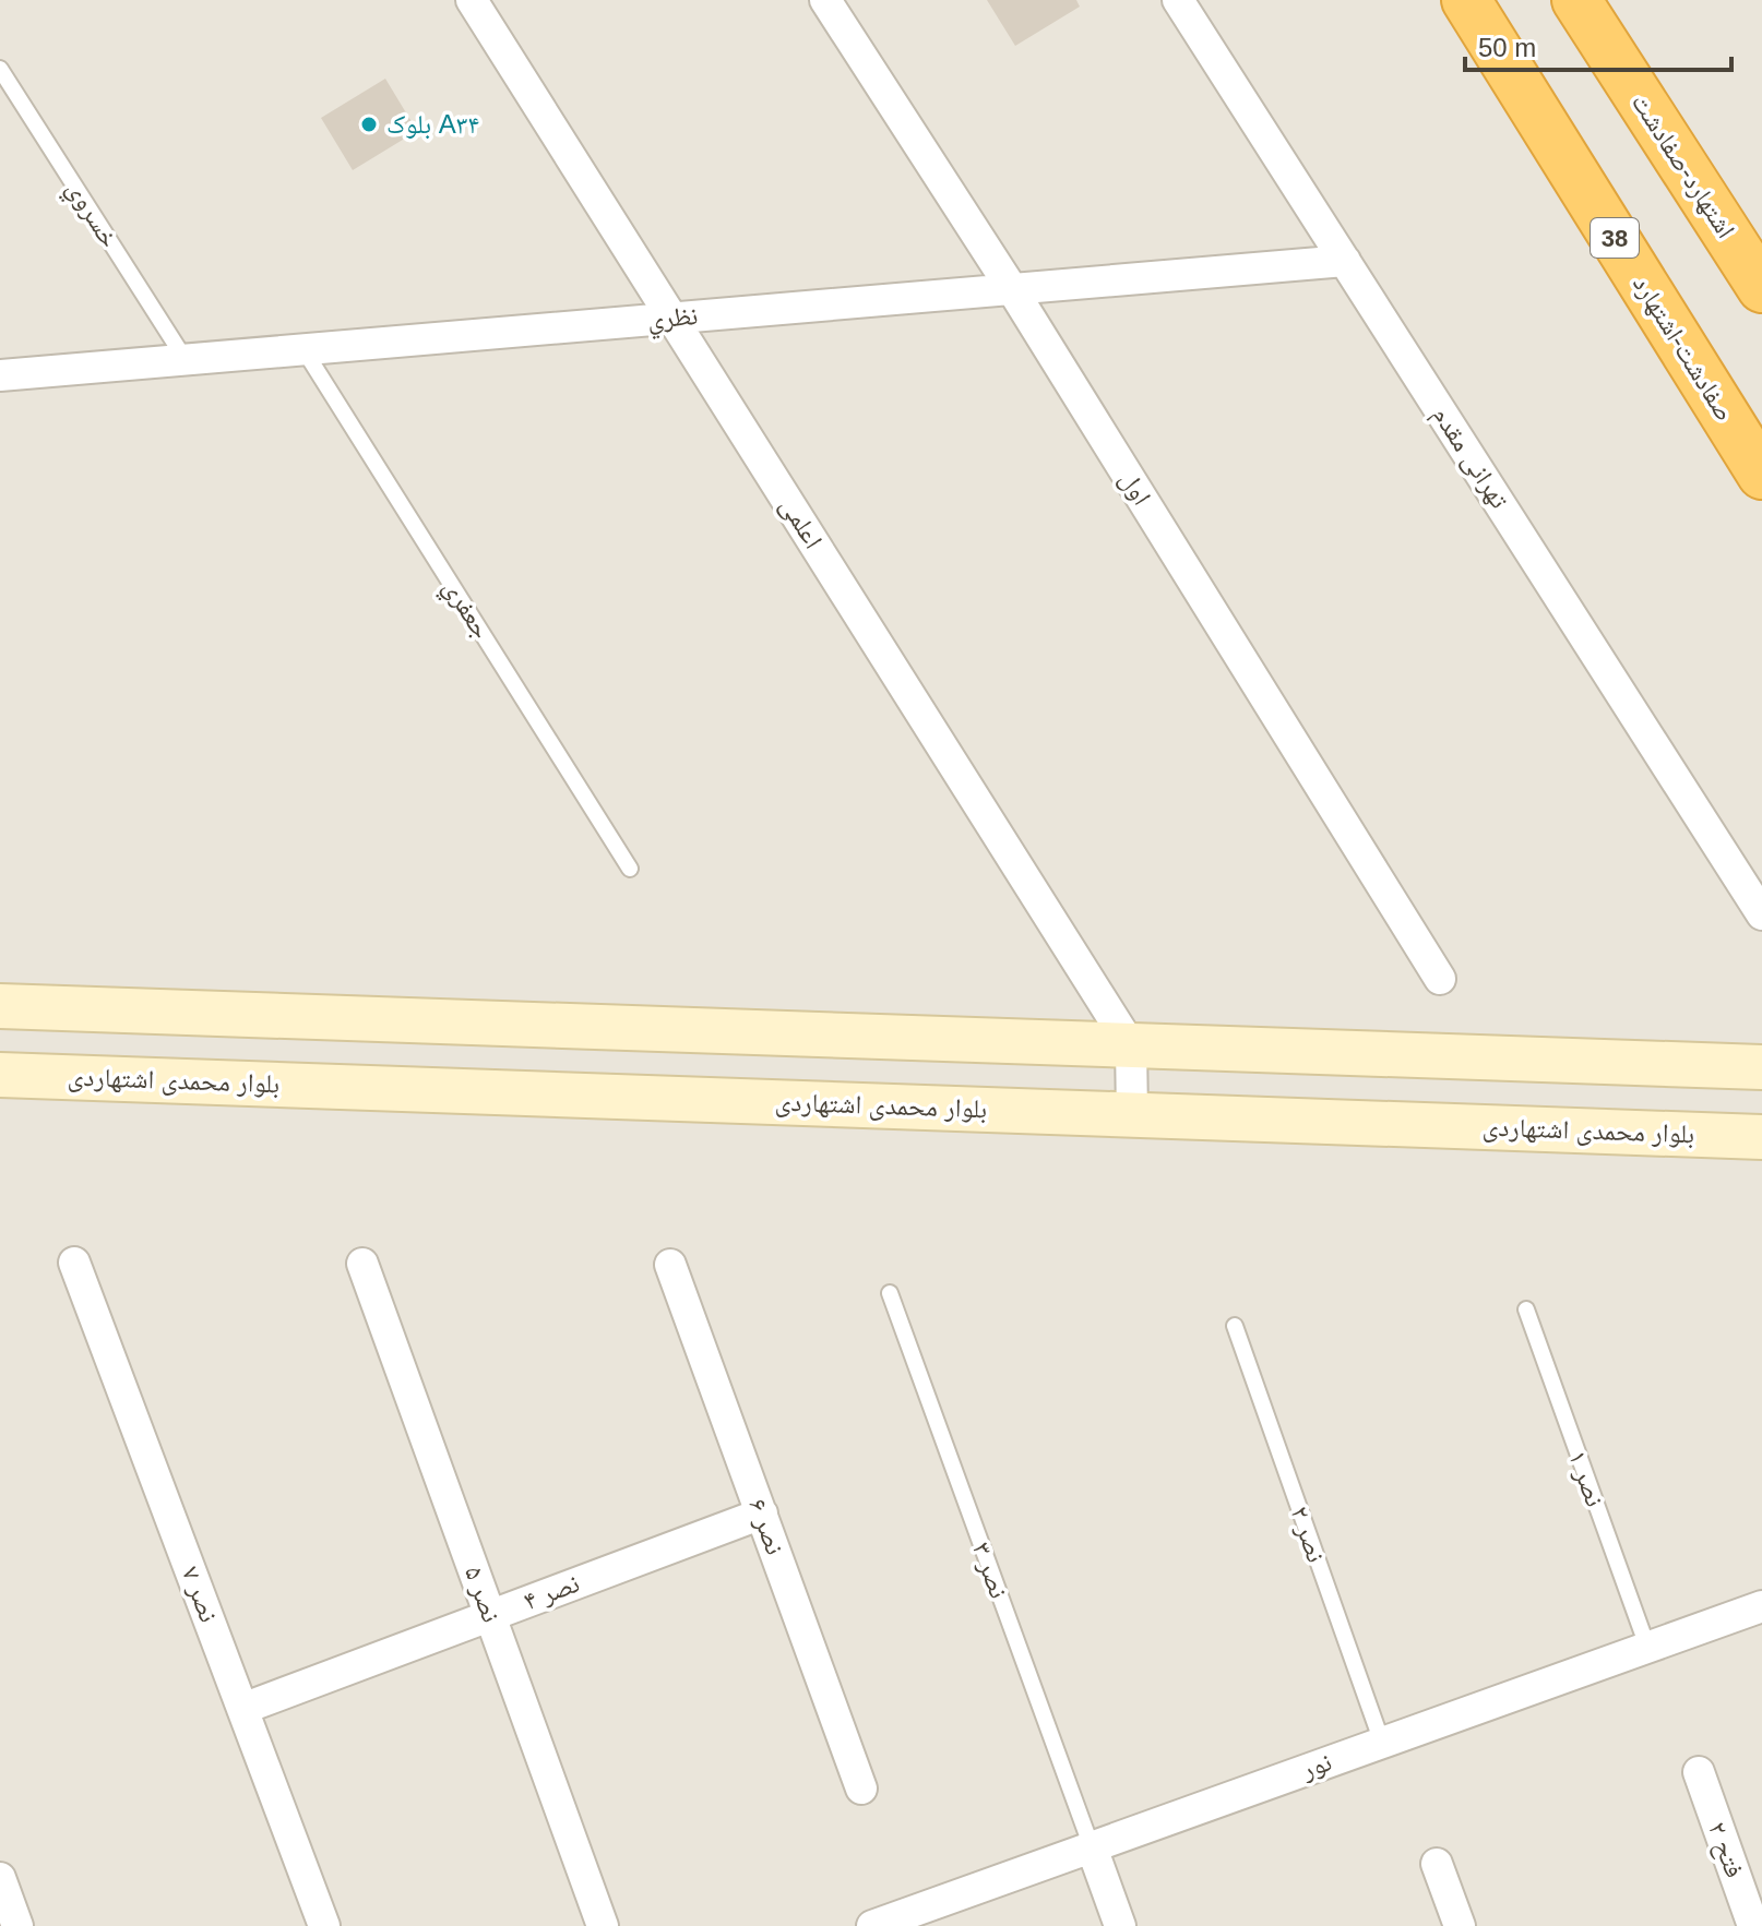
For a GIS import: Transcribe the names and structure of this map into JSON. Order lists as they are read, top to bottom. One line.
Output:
{"streets":{"highway":["اشتهارد-صفادشت","38","صفادشت-اشتهارد"],"main road":["بلوار محمدی اشتهاردی"],"street":["نظري","تهرانی مقدم","اول","اعلمی","نصر ۶","نصر ۴","نصر ۷","نصر ۵","نور","فتح ۲"],"lane":["خسروي","جعفري","نصر ۱","نصر ۲","نصر ۳"]},"crossings":[["خسروي","نظري"],["نظري","تهرانی مقدم"],["نظري","اول"],["نظري","اعلمی"],["نظري","جعفري"],["نصر ۱","نور"],["نصر ۶","نصر ۴"],["نصر ۲","نور"],["نصر ۳","نور"],["نصر ۴","نصر ۷"],["نصر ۴","نصر ۵"]],"places":["بلوک A۳۴"],"scale_bar":"50 m"}
